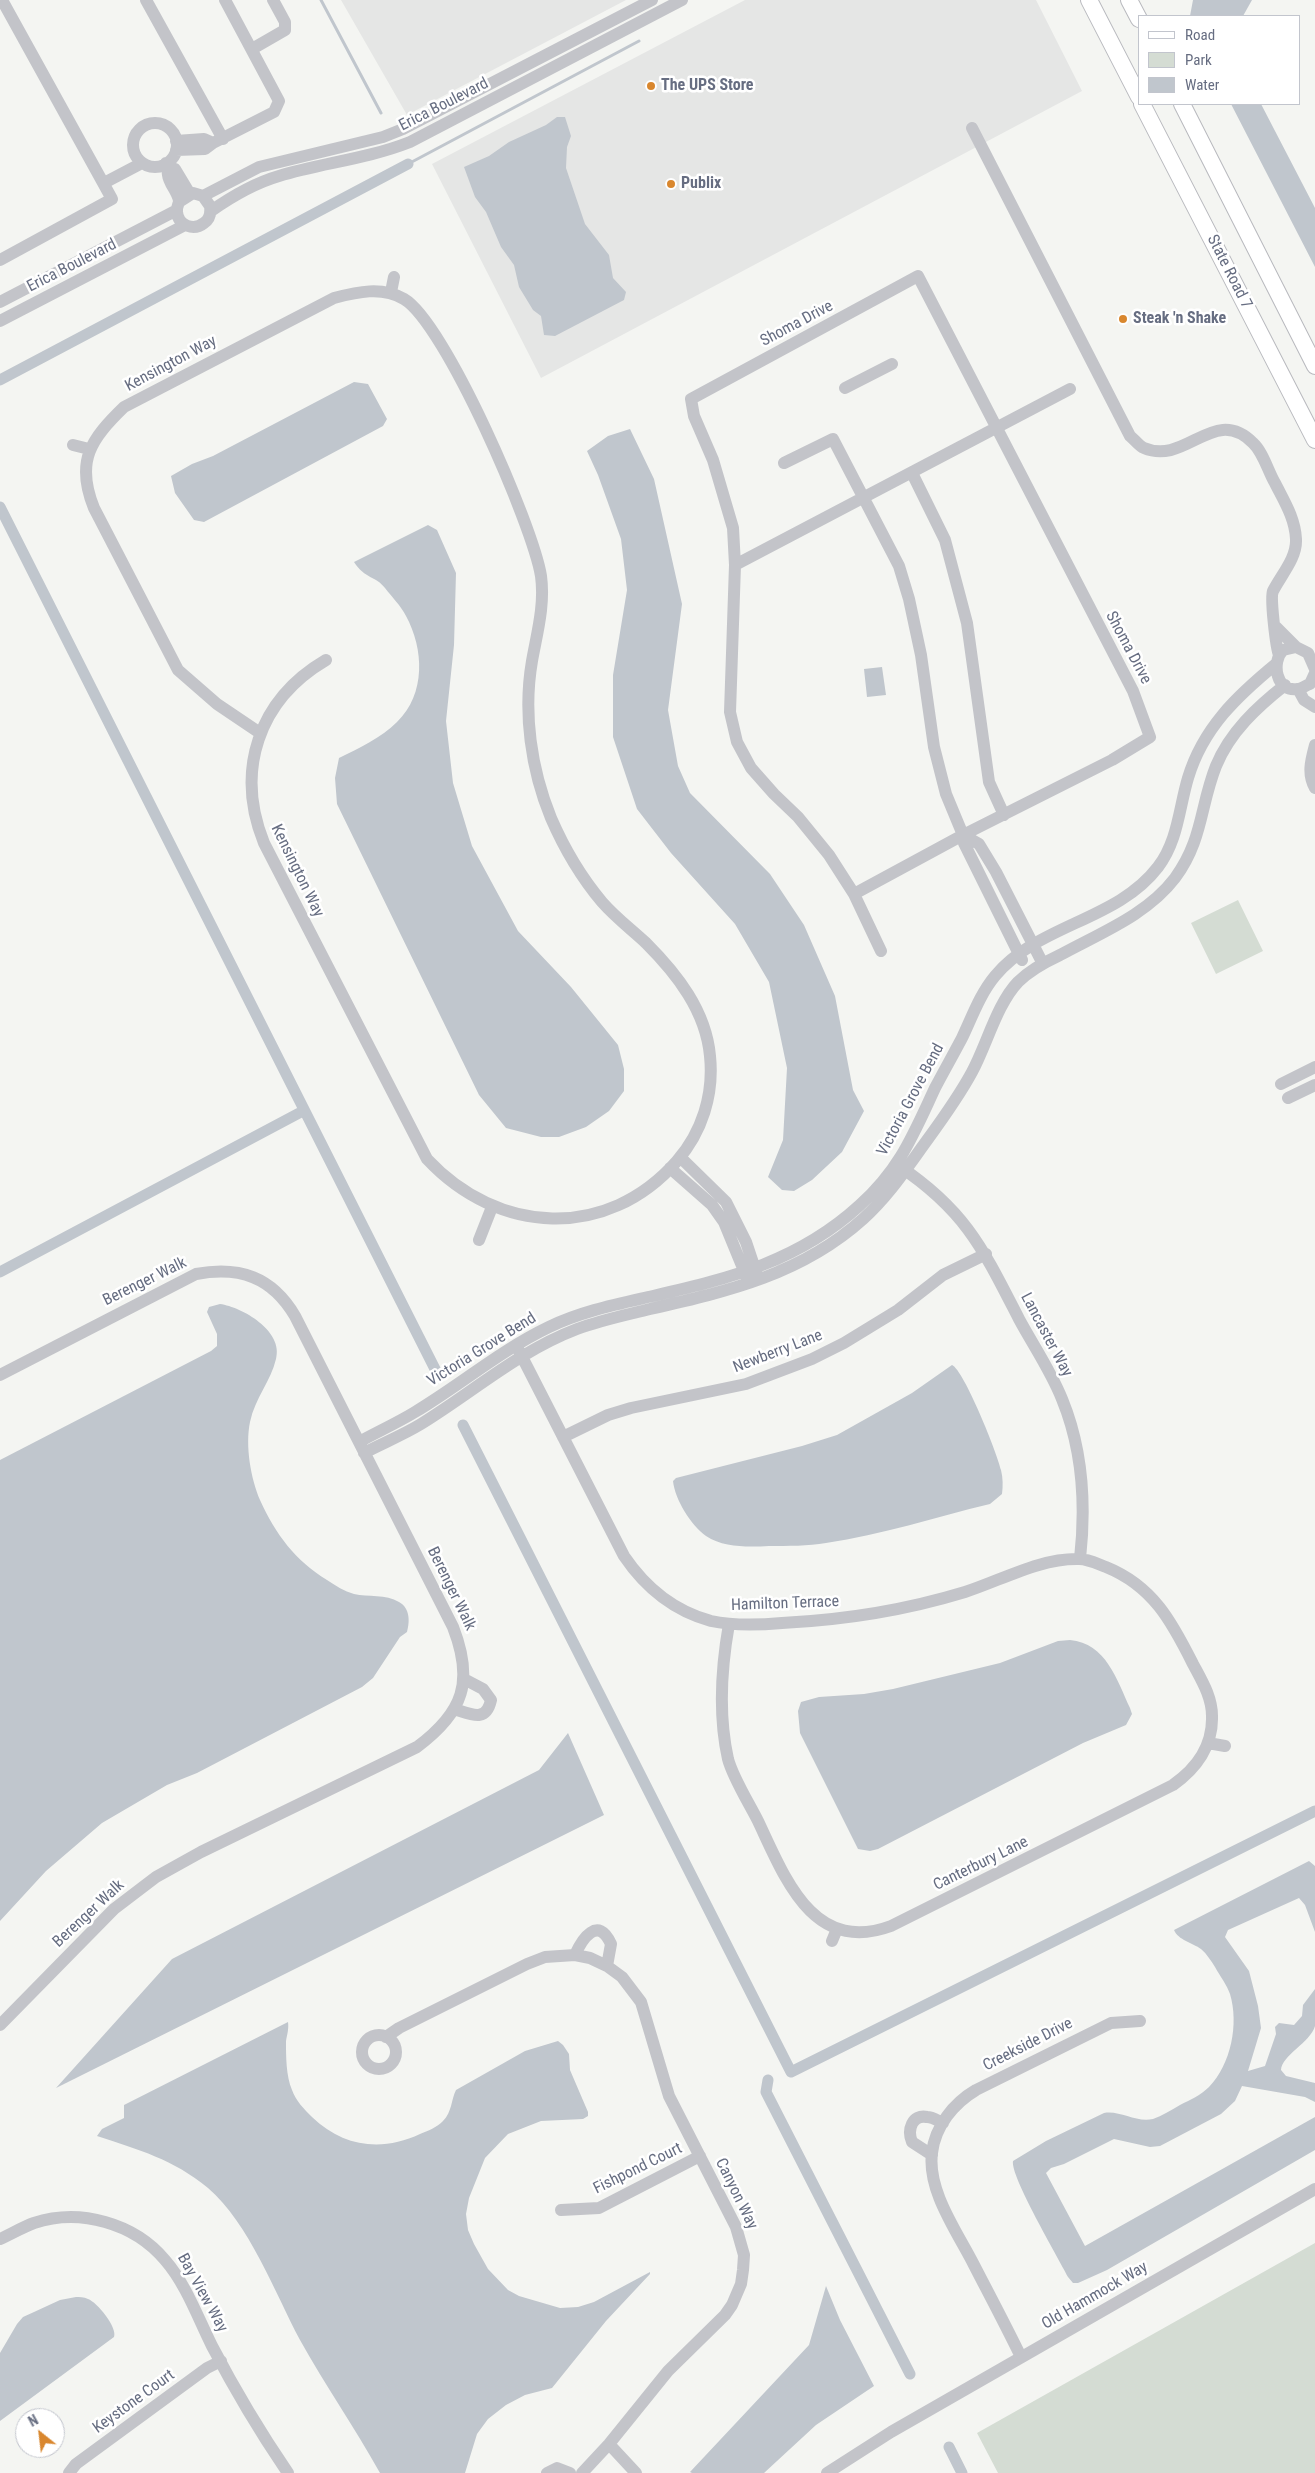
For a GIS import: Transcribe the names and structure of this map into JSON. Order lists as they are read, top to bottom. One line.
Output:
{"streets":{"main road":["State Road 7"],"street":["Erica Boulevard","Shoma Drive","Kensington Way","Victoria Grove Bend","Berenger Walk","Lancaster Way","Newberry Lane","Hamilton Terrace","Canterbury Lane","Creekside Drive","Fishpond Court","Canyon Way","Bay View Way","Old Hammock Way","Keystone Court"]},"crossings":[["Victoria Grove Bend","Berenger Walk"],["Victoria Grove Bend","Lancaster Way"],["Victoria Grove Bend","Hamilton Terrace"],["Lancaster Way","Newberry Lane"],["Lancaster Way","Hamilton Terrace"],["Lancaster Way","Canterbury Lane"],["Newberry Lane","Hamilton Terrace"],["Hamilton Terrace","Canterbury Lane"],["Creekside Drive","Old Hammock Way"],["Fishpond Court","Canyon Way"],["Bay View Way","Keystone Court"]],"places":["The UPS Store","Publix","Steak 'n Shake"],"legend":["Road","Park","Water"],"north":"top left"}
